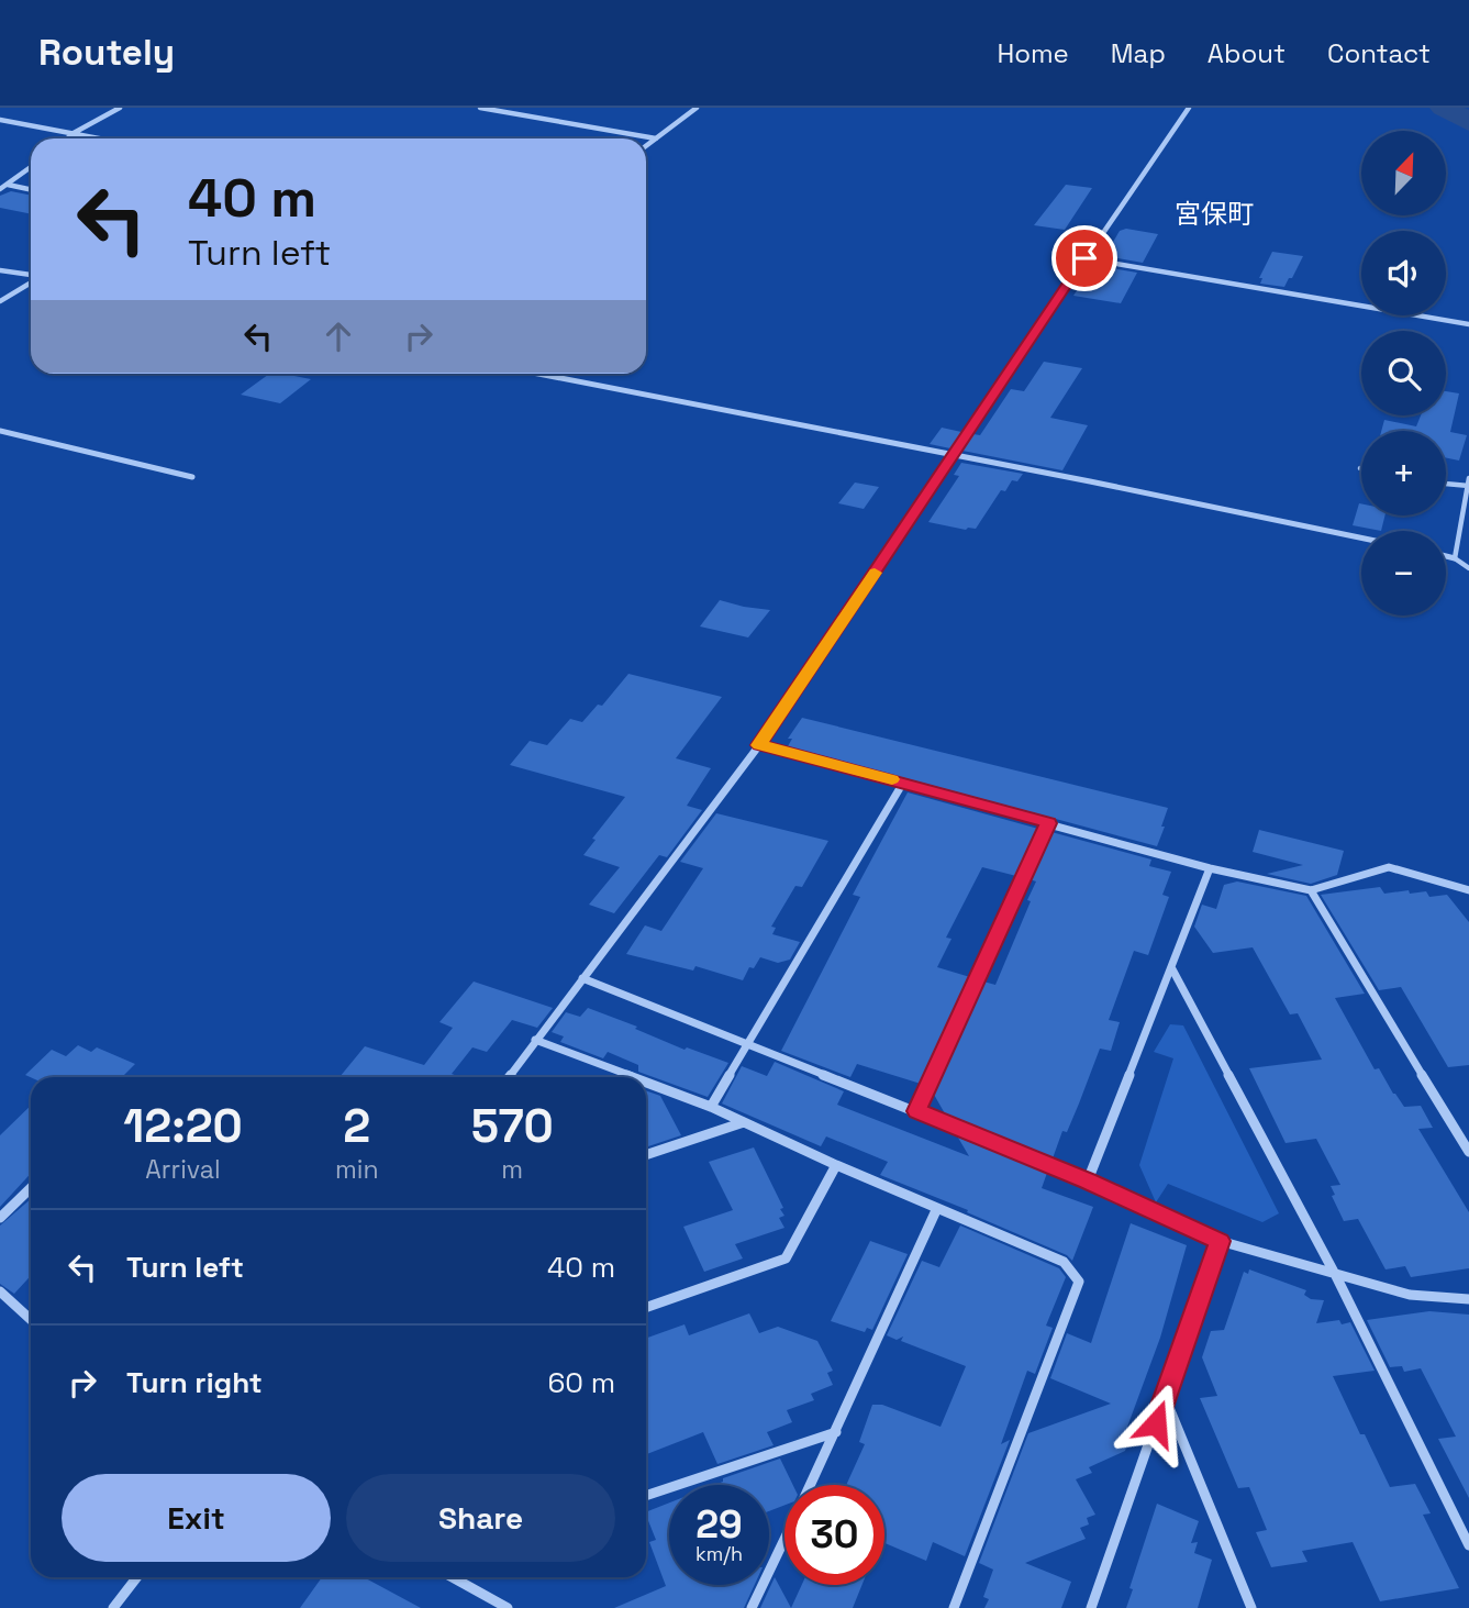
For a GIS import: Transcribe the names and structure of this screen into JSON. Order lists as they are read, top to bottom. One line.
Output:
{"districts":["宮保町"],"north":"top right","page":{"header":"Routely","nav":["Home","Map","About","Contact"],"map_buttons":["+","−"],"turn":["40 m","Turn left"],"eta":["12:20","Arrival","2","min","570","m"],"list":[{"name":"Turn left","value":"40 m"},{"name":"Turn right","value":"60 m"}],"buttons":["Exit","Share"],"speed":"29 km/h","limit":"30"}}
